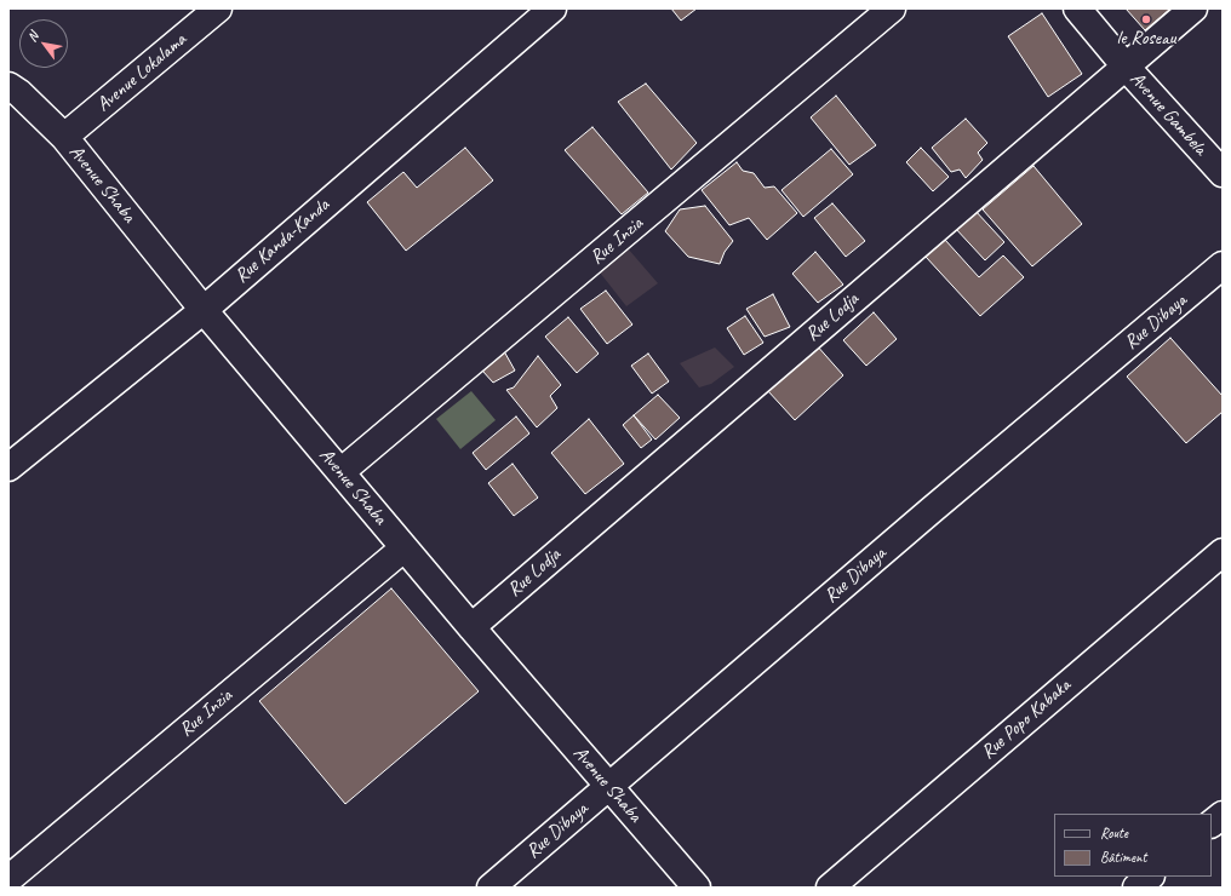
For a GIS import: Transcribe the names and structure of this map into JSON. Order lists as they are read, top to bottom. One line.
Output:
{"streets":{"street":["Avenue Lokalama","Avenue Gambela","Avenue Shaba","Rue Kanda-Kanda","Rue Inzia","Rue Lodja","Rue Dibaya","Rue Popo Kabaka"]},"crossings":[["Avenue Lokalama","Avenue Shaba"],["Avenue Gambela","Rue Lodja"],["Avenue Shaba","Rue Kanda-Kanda"],["Avenue Shaba","Rue Inzia"],["Avenue Shaba","Rue Lodja"],["Avenue Shaba","Rue Dibaya"]],"places":["le Roseau"],"legend":["Route","Bâtiment"],"north":"top left"}
